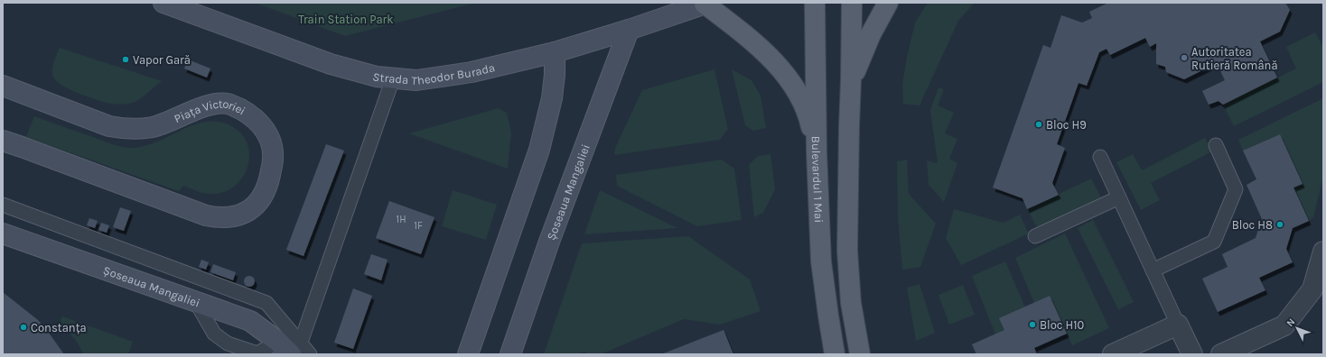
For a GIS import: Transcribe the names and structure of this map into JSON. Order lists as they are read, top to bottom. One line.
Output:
{"streets":{"main road":["Bulevardul 1 Mai"],"street":["Strada Theodor Burada","Piața Victoriei","Șoseaua Mangaliei"]},"crossings":[["Strada Theodor Burada","Șoseaua Mangaliei"]],"parks":["Train Station Park"],"places":["Autoritatea Rutieră Română","Vapor Gară","Bloc H9","Bloc H8","Bloc H10","Constanța"],"house_numbers":["1H","1F"],"north":"top left"}
